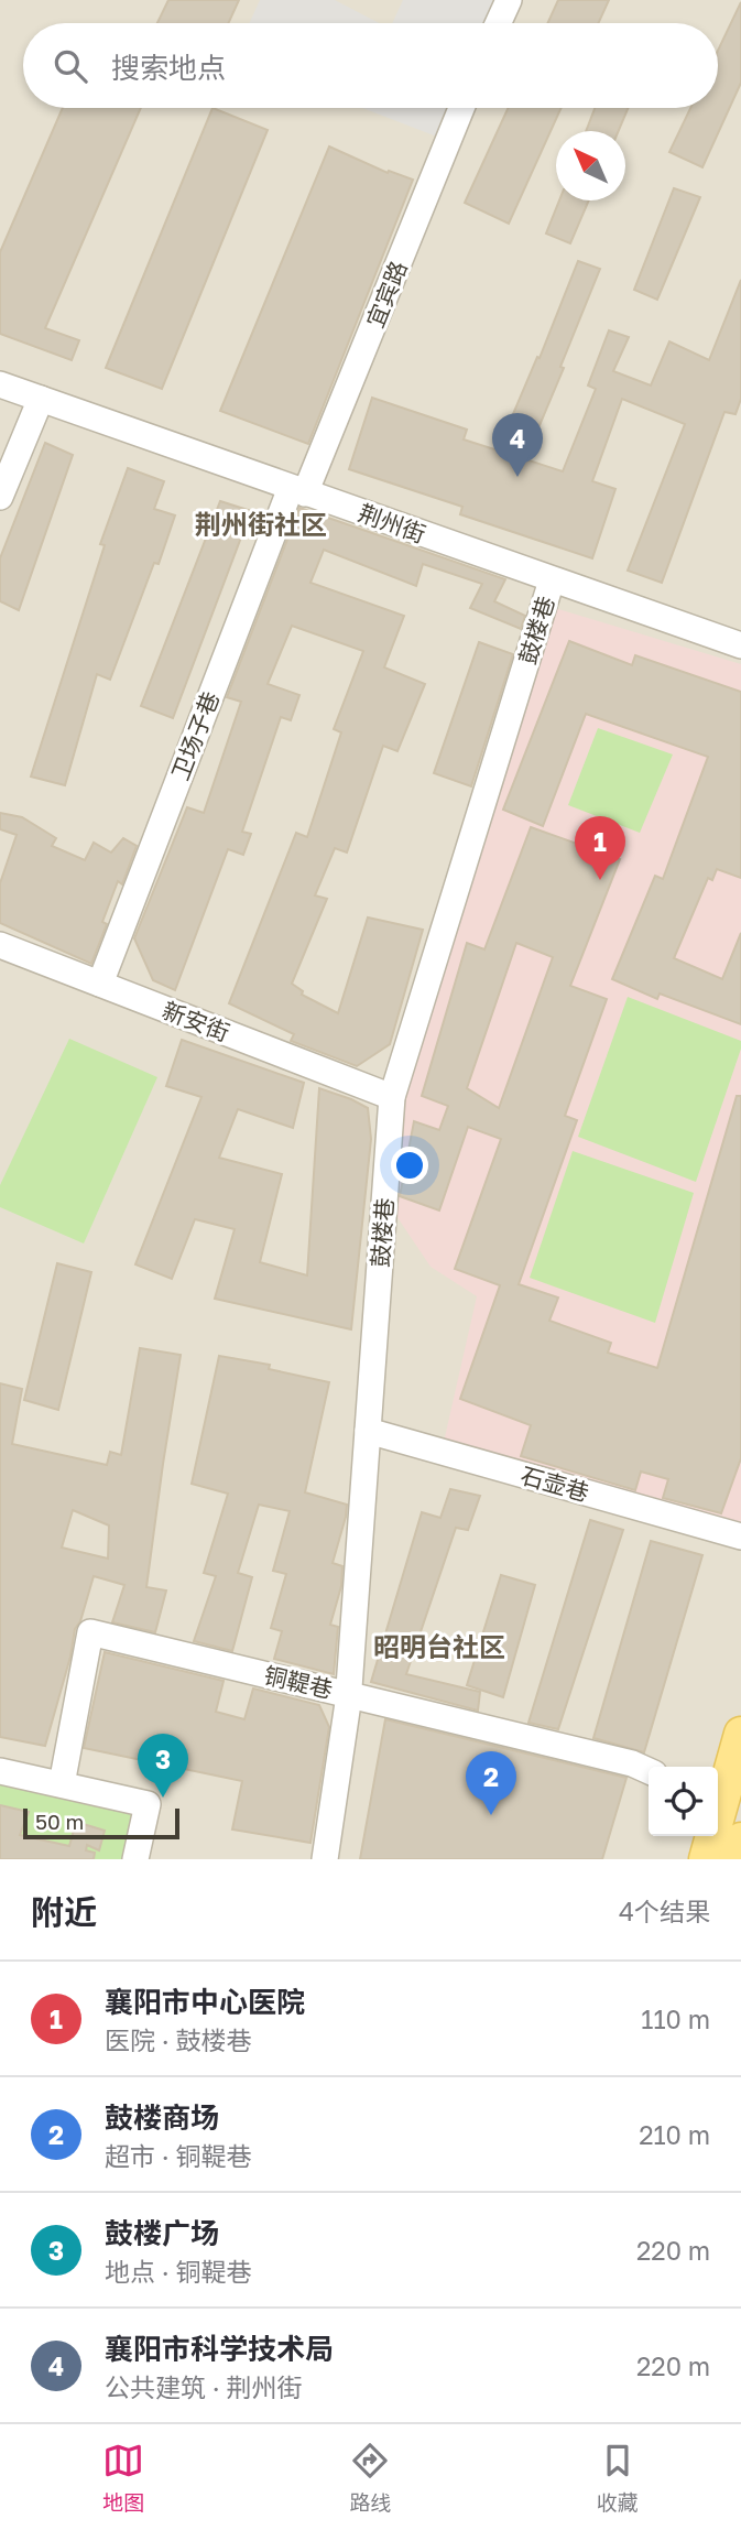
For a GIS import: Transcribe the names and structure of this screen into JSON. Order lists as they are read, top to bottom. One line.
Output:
{"streets":{"street":["宜宾路","荆州街","鼓楼巷","卫场子巷","新安街","石壶巷","铜鞮巷"]},"crossings":[["宜宾路","荆州街"],["宜宾路","卫场子巷"],["荆州街","鼓楼巷"],["荆州街","卫场子巷"],["鼓楼巷","新安街"],["鼓楼巷","石壶巷"],["鼓楼巷","铜鞮巷"],["卫场子巷","新安街"]],"districts":["荆州街社区","昭明台社区"],"scale_bar":"50 m","north":"top left","page":{"search":"搜索地点","pins":["4","1","3","2"],"scale":"50 m","heading":["附近","4个结果"],"list":[{"mark":"1","name":"襄阳市中心医院","note":"医院 · 鼓楼巷","value":"110 m"},{"mark":"2","name":"鼓楼商场","note":"超市 · 铜鞮巷","value":"210 m"},{"mark":"3","name":"鼓楼广场","note":"地点 · 铜鞮巷","value":"220 m"},{"mark":"4","name":"襄阳市科学技术局","note":"公共建筑 · 荆州街","value":"220 m"}],"nav":["地图","路线","收藏"]}}
